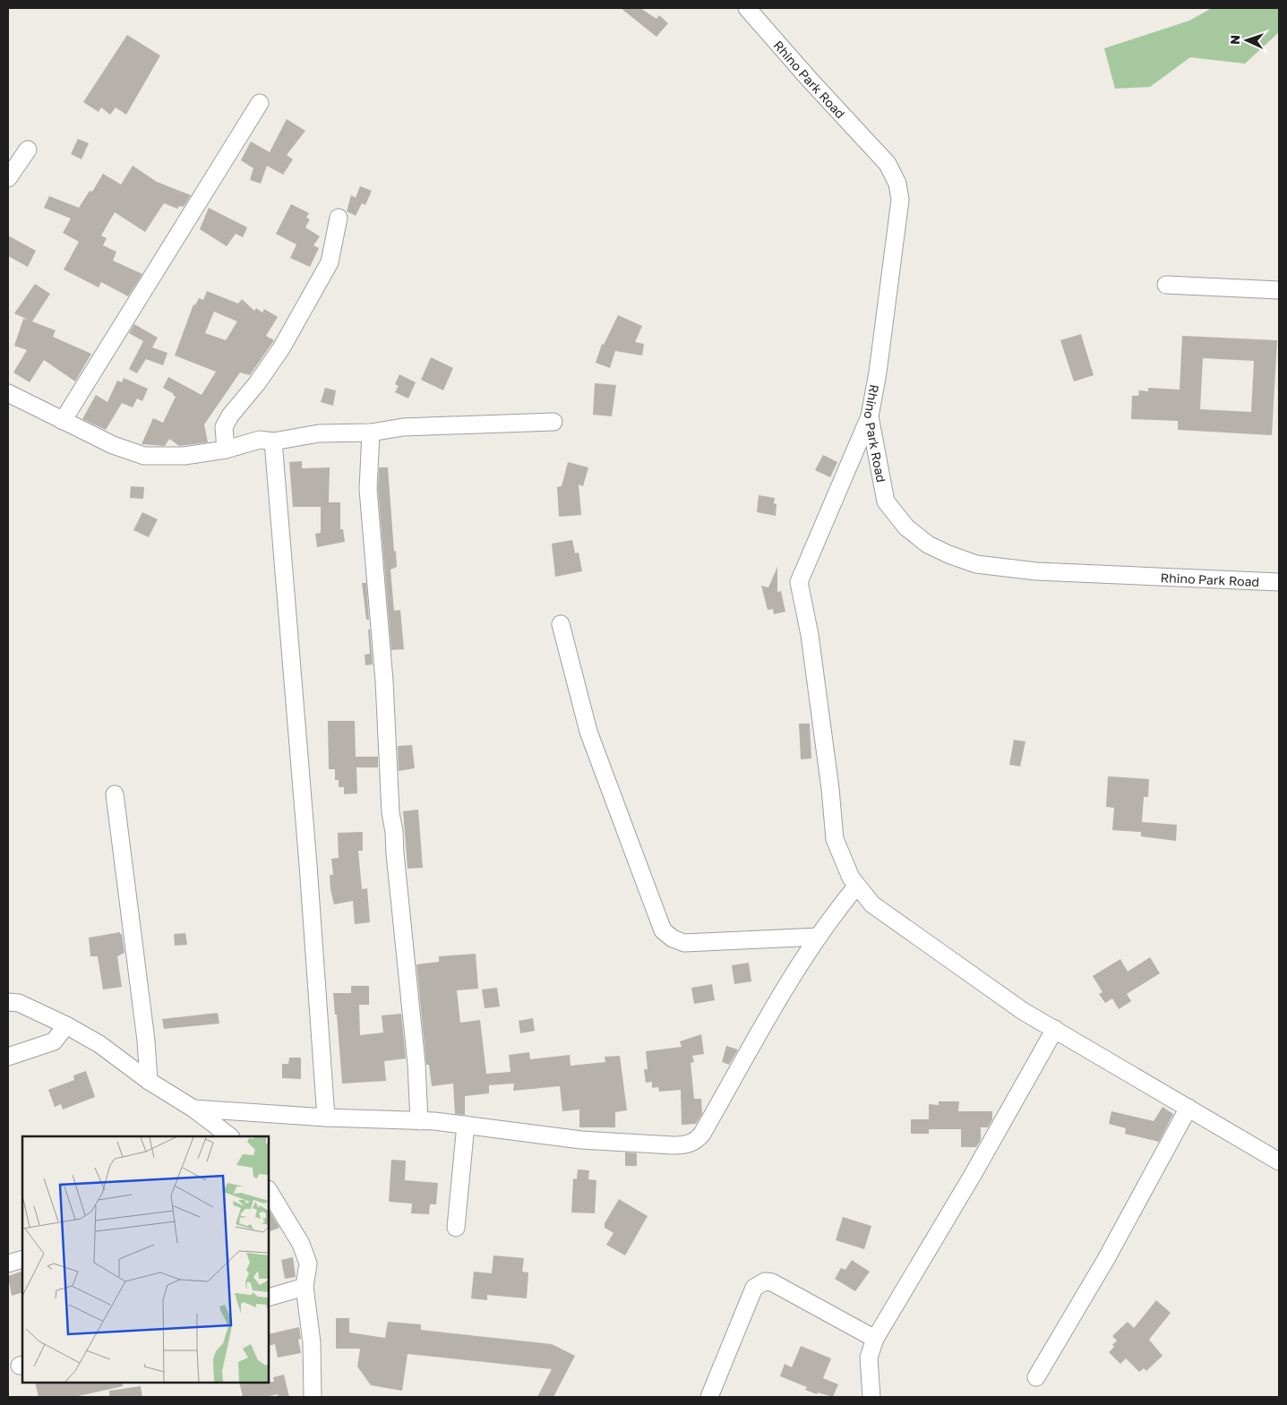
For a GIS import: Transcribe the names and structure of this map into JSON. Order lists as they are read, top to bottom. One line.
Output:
{"streets":{"street":["Rhino Park Road"]},"north":"left"}
